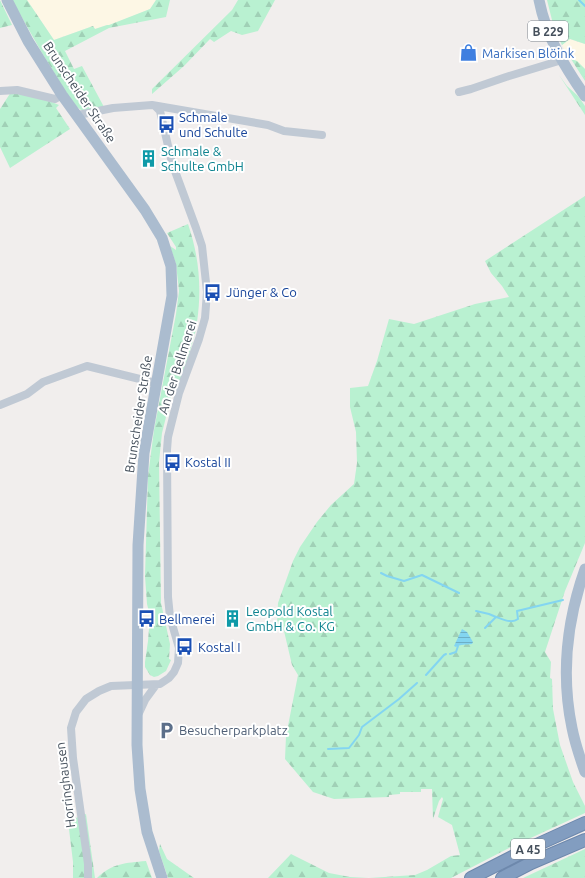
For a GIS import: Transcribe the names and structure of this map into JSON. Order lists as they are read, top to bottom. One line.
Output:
{"streets":{"highway":["A 45"],"main road":["B 229","Brunscheider Straße"],"street":["An der Bellmerei","Horringhausen"]},"crossings":[["Brunscheider Straße","An der Bellmerei"],["Brunscheider Straße","Horringhausen"]],"places":{"shop":["Markisen Blöink"],"bus stop":["Schmale und Schulte","Jünger & Co","Kostal II","Bellmerei","Kostal I"],"building":["Schmale & Schulte GmbH","Leopold Kostal GmbH & Co. KG"],"parking":["Besucherparkplatz"]}}
